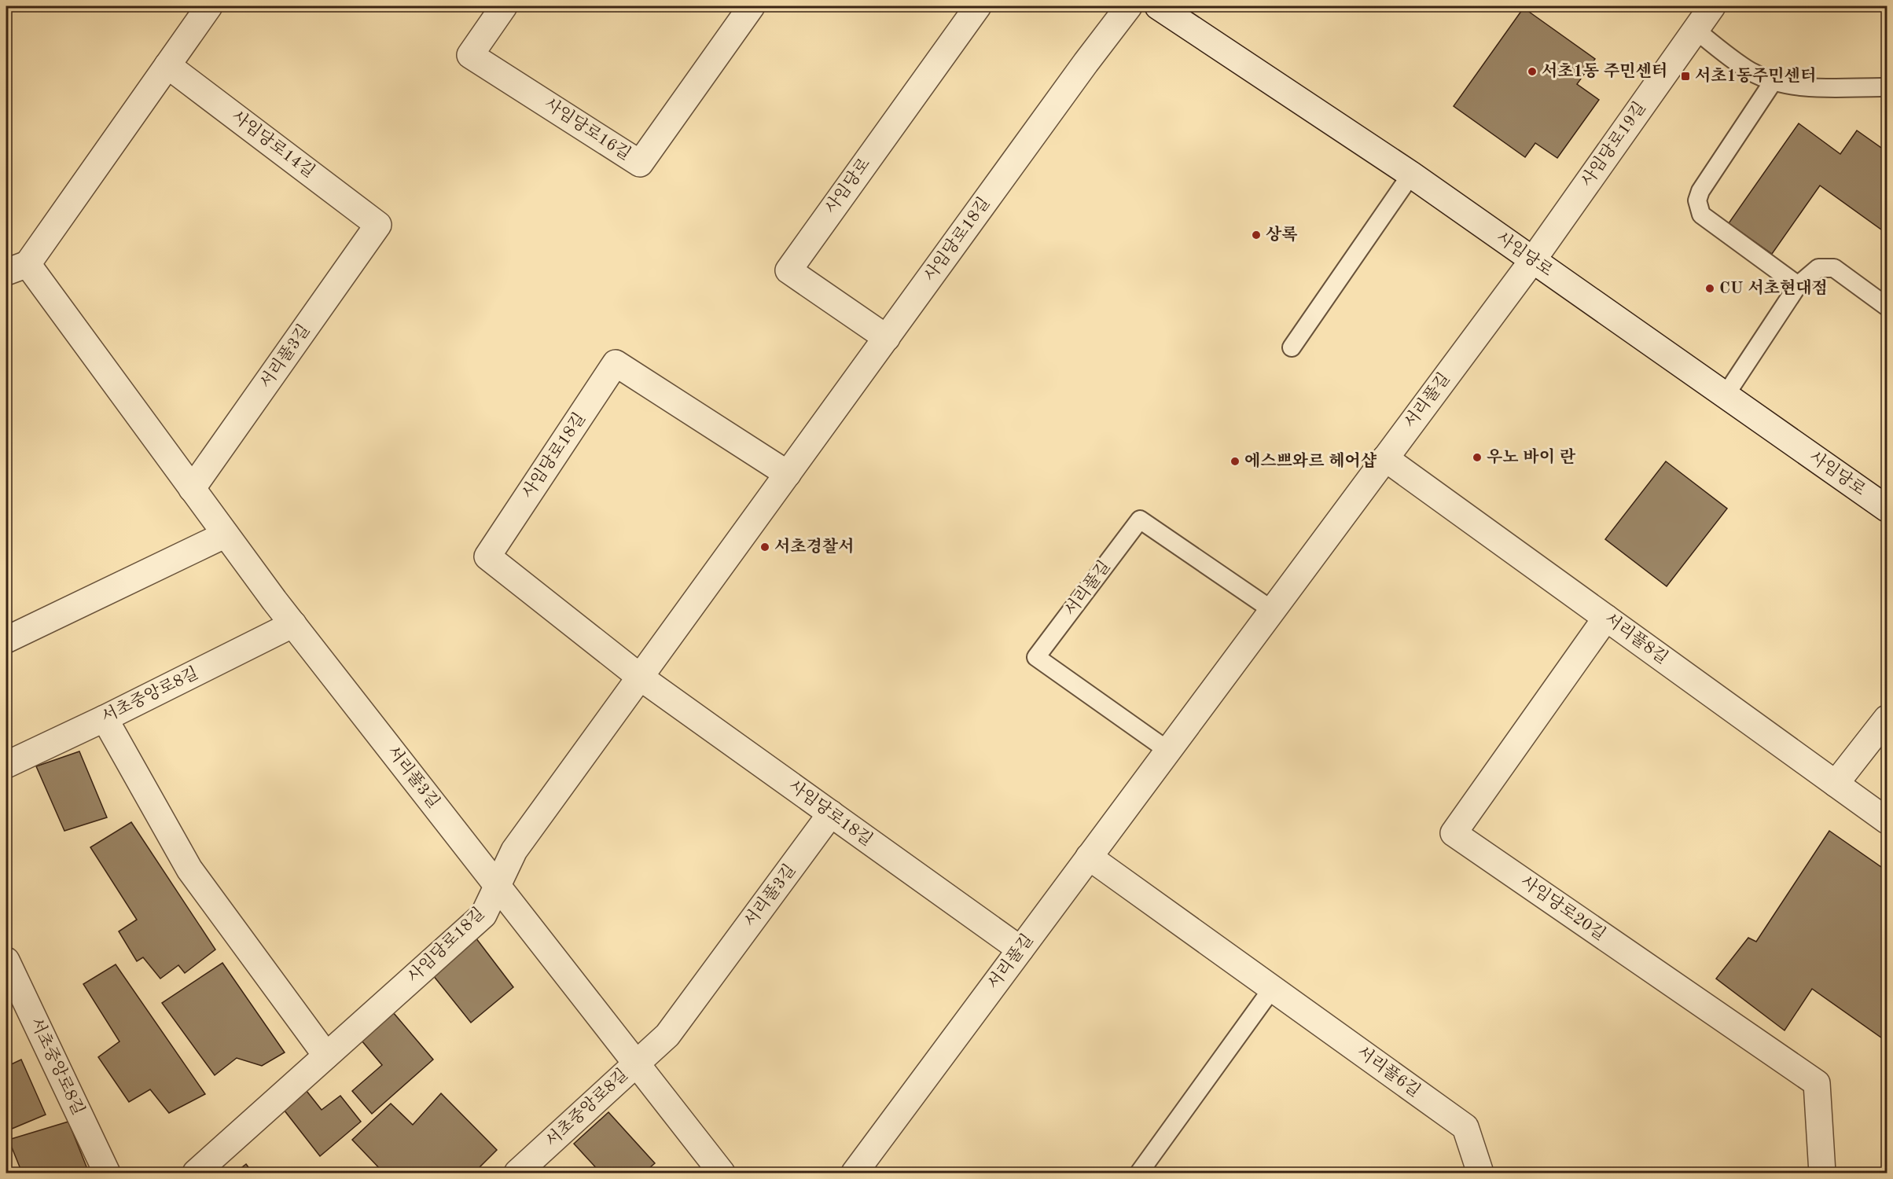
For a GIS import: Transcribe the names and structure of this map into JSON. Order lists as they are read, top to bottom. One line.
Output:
{"streets":{"street":["사임당로16길","사임당로14길","사임당로19길","사임당로","사임당로18길","서리풀3길","서리풀길","서리풀8길","서초중앙로8길","사임당로20길","서리풀6길"]},"crossings":[["사임당로14길","서리풀3길"],["사임당로19길","사임당로"],["사임당로19길","서리풀길"],["사임당로","사임당로18길"],["사임당로","서리풀길"],["사임당로18길","서리풀3길"],["사임당로18길","서리풀길"],["서리풀3길","서초중앙로8길"],["서리풀길","서리풀8길"],["서리풀길","서리풀6길"],["서리풀8길","사임당로20길"]],"places":{"other":["서초1동 주민센터","상록","CU 서초현대점","우노 바이 란","에스쁘와르 헤어샵","서초경찰서"],"transit":["서초1동주민센터"]}}
